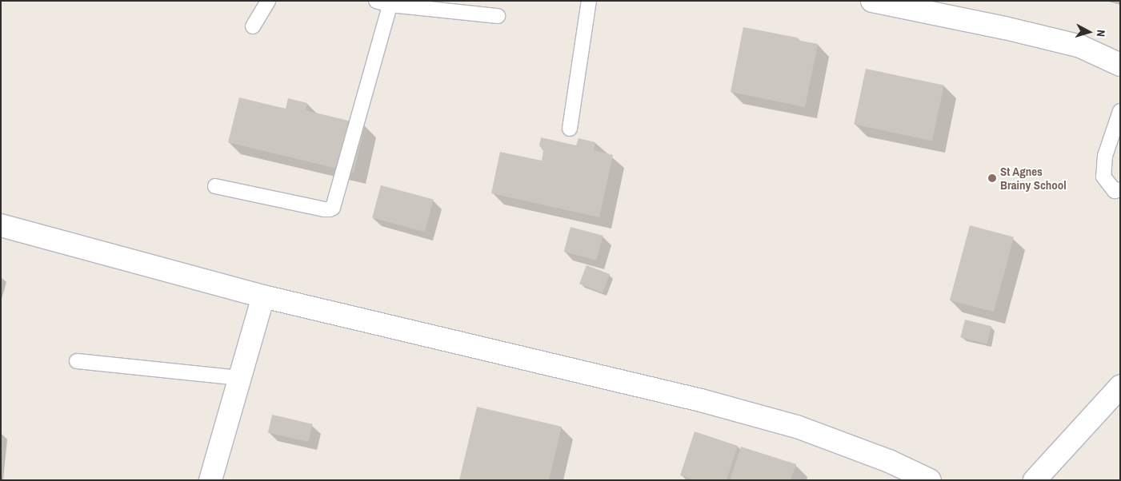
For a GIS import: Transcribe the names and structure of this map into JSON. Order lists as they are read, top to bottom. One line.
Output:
{"places":["St Agnes Brainy School"],"north":"right"}
